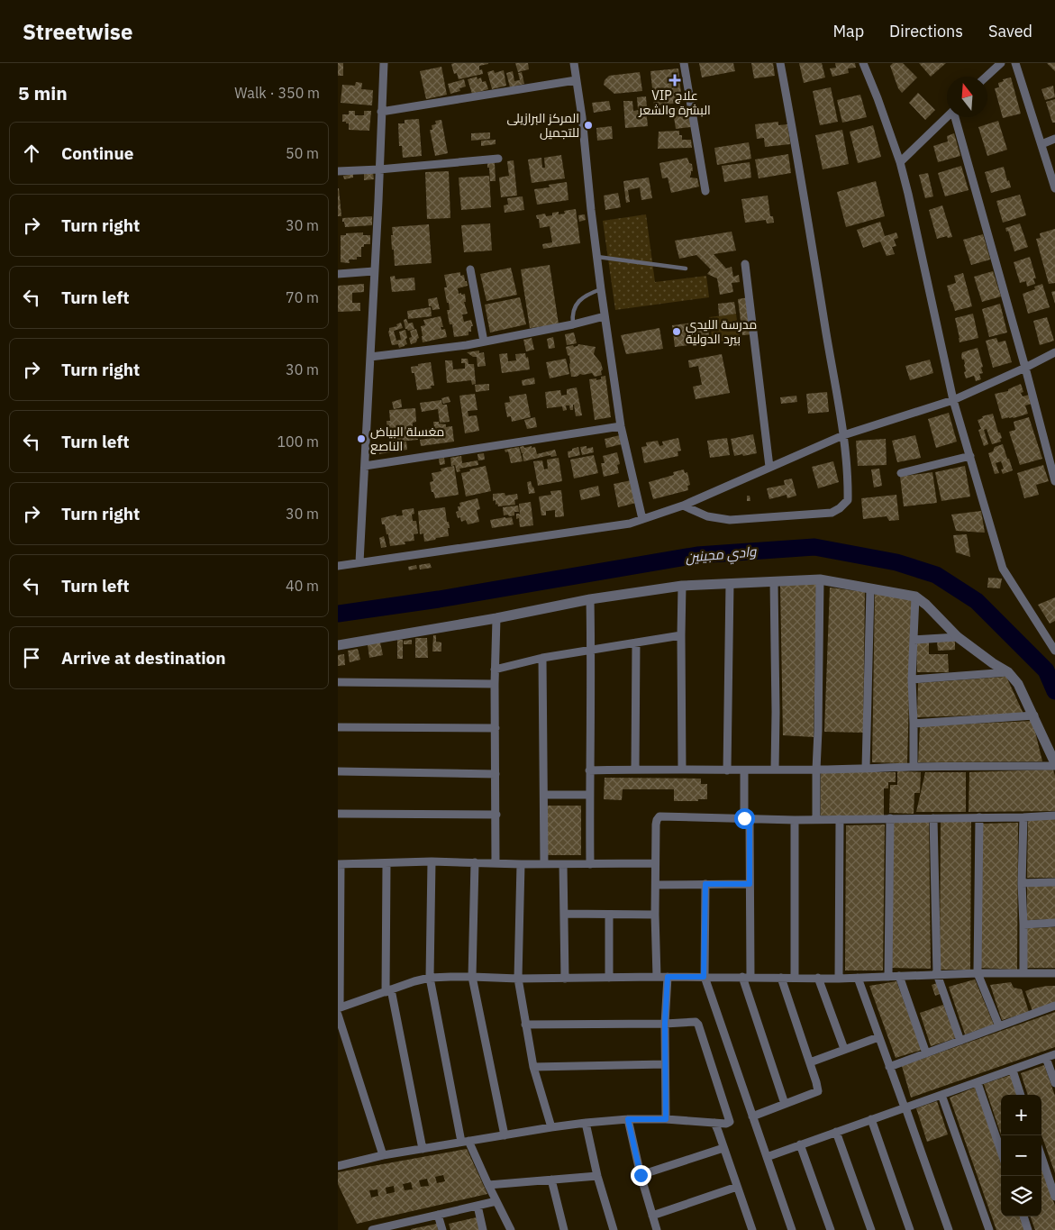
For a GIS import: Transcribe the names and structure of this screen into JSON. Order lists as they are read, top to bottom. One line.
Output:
{"water":["وادي مجينين"],"places":{"health":["VIP علاج البشرة والشعر"],"other":["المركز البرازيلى للتجميل","مدرسة الليدي بيرد الدولية","مغسلة البياض الناصع"]},"north":"top","page":{"header":"Streetwise","nav":["Map","Directions","Saved"],"heading":["5 min","Walk · 350 m"],"list":[["Continue","50 m"],["Turn right","30 m"],["Turn left","70 m"],["Turn right","30 m"],["Turn left","100 m"],["Turn right","30 m"],["Turn left","40 m"],"Arrive at destination"],"map_buttons":["+","−"]}}
